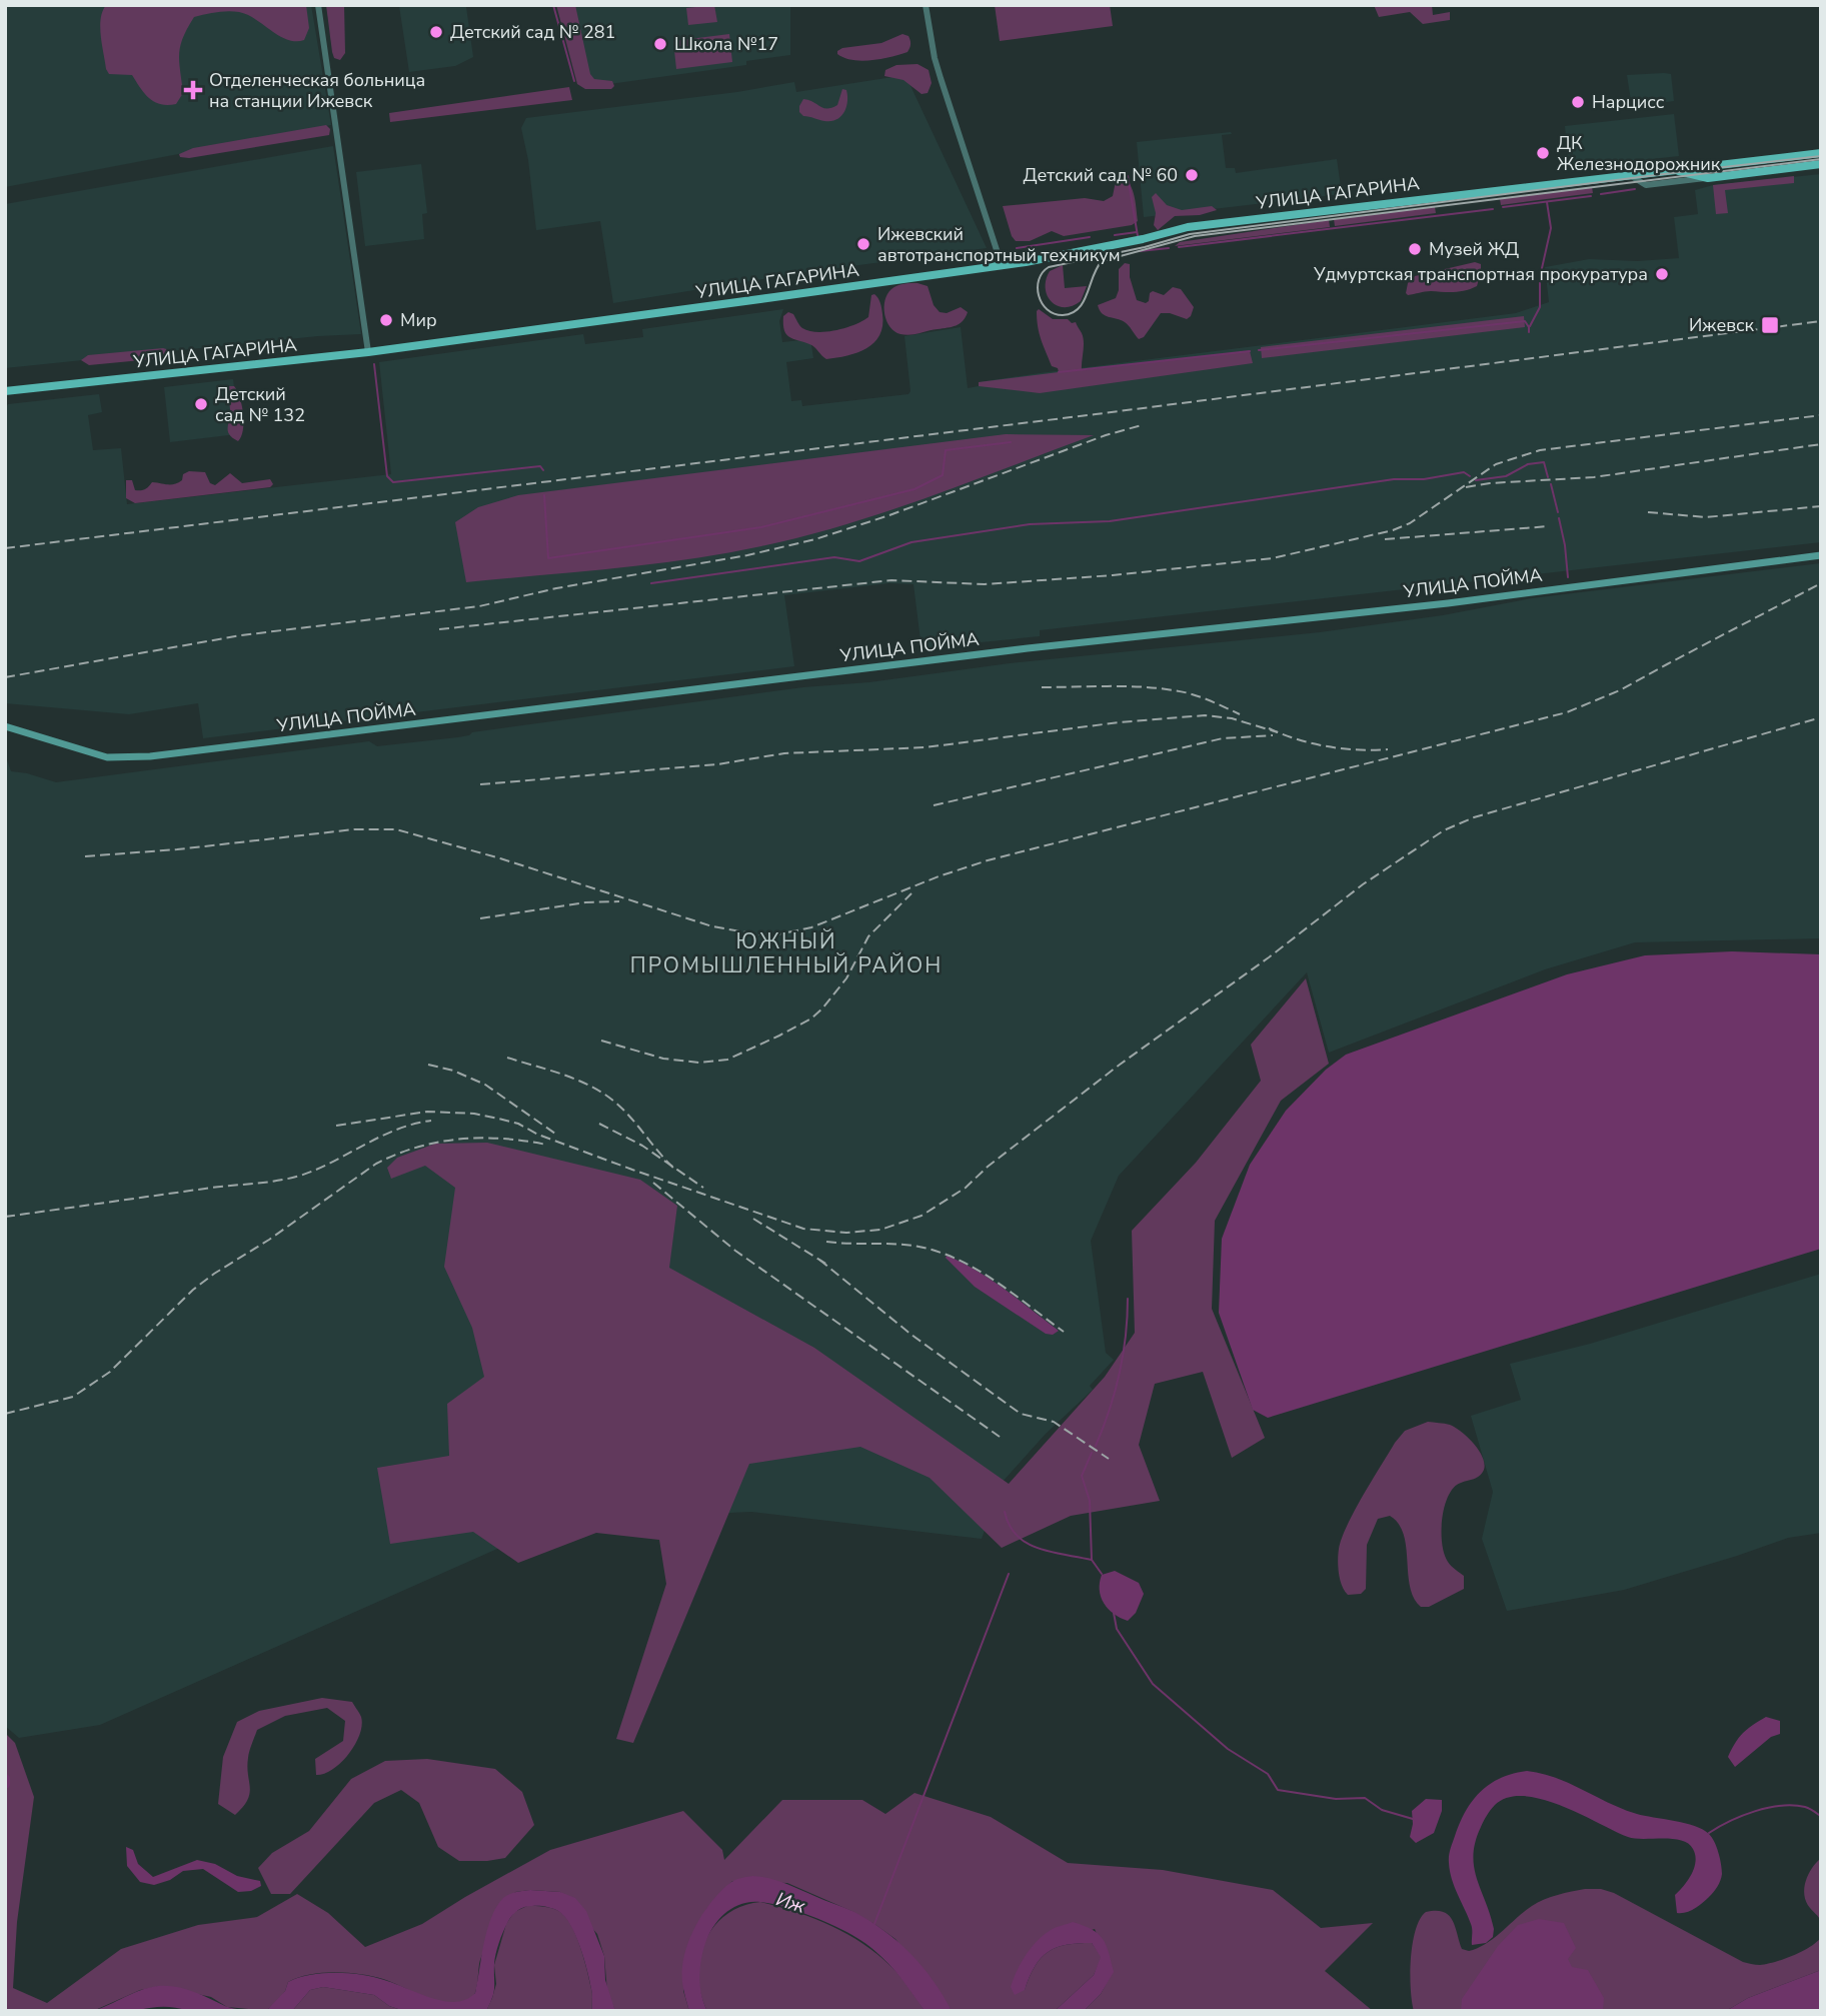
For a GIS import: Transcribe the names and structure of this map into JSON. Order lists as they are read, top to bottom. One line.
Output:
{"streets":{"main road":["УЛИЦА ГАГАРИНА","УЛИЦА ПОЙМА"]},"districts":["ЮЖНЫЙ ПРОМЫШЛЕННЫЙ РАЙОН"],"water":["Иж"],"places":{"other":["Детский сад № 281","Школа №17","Нарцисс","ДК Железнодорожник","Детский сад № 60","Ижевский автотранспортный техникум","Музей ЖД","Удмуртская транспортная прокуратура","Мир","Детский сад № 132"],"health":["Отделенческая больница на станции Ижевск"],"transit":["Ижевск"]}}
